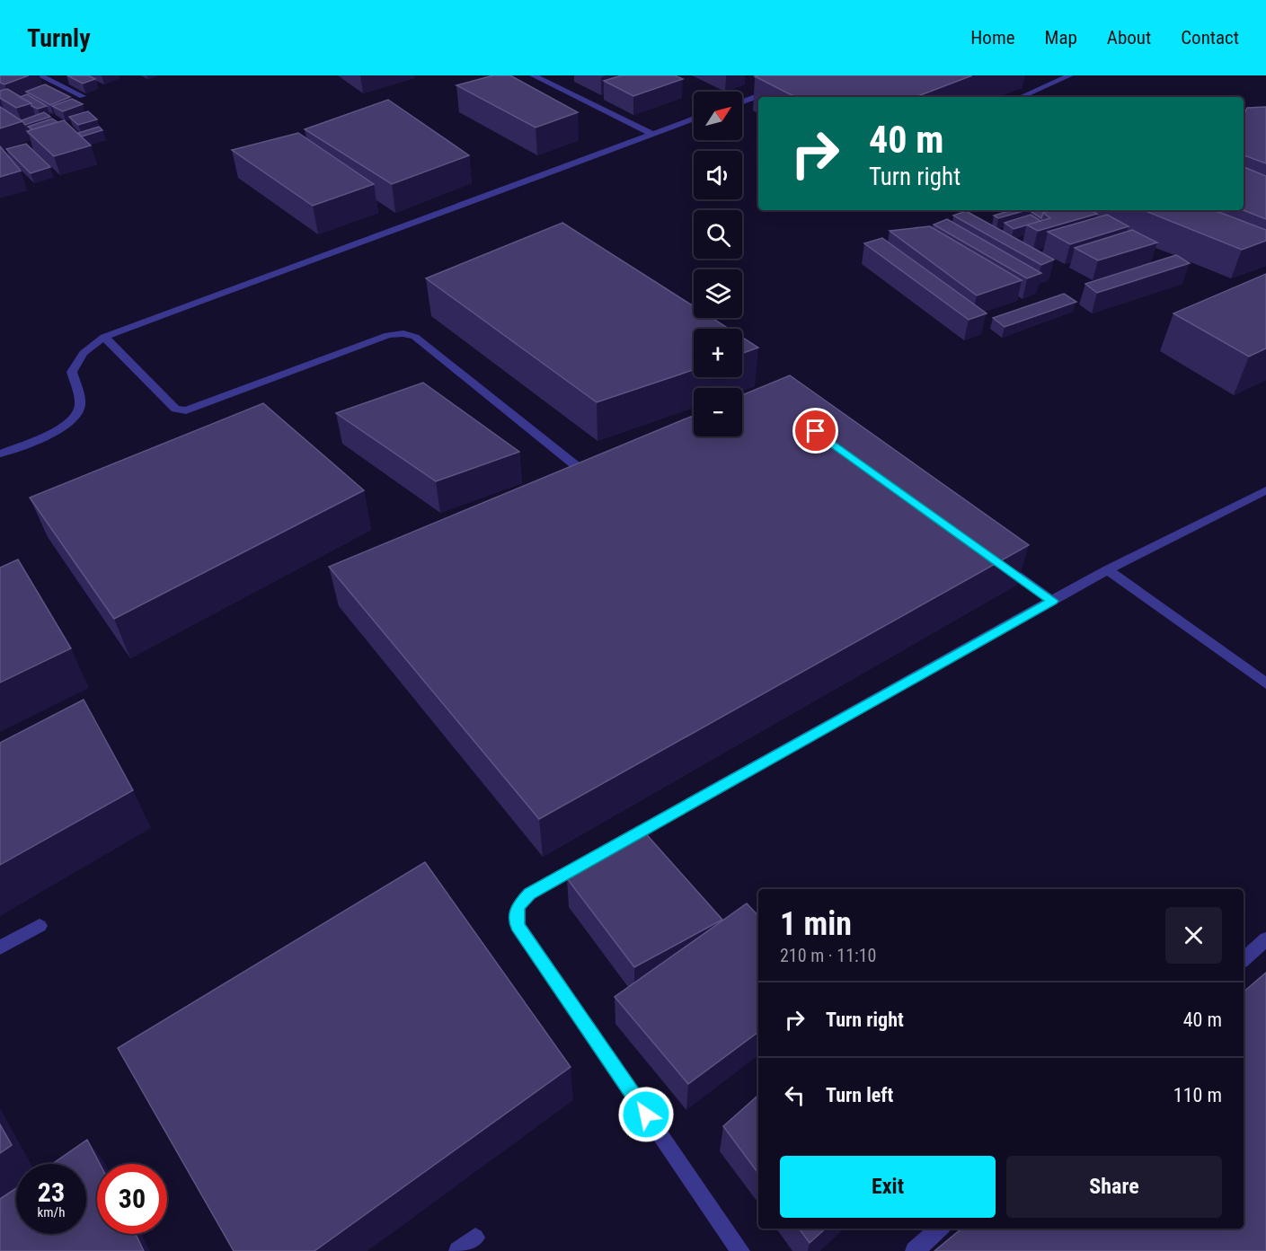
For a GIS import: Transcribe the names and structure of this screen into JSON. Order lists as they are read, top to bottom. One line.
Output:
{"north":"top right","page":{"header":"Turnly","nav":["Home","Map","About","Contact"],"map_buttons":["+","−"],"turn":["40 m","Turn right"],"heading":["1 min","210 m · 11:10"],"list":[{"name":"Turn right","value":"40 m"},{"name":"Turn left","value":"110 m"}],"buttons":["Exit","Share"],"speed":"23 km/h","limit":"30"}}
